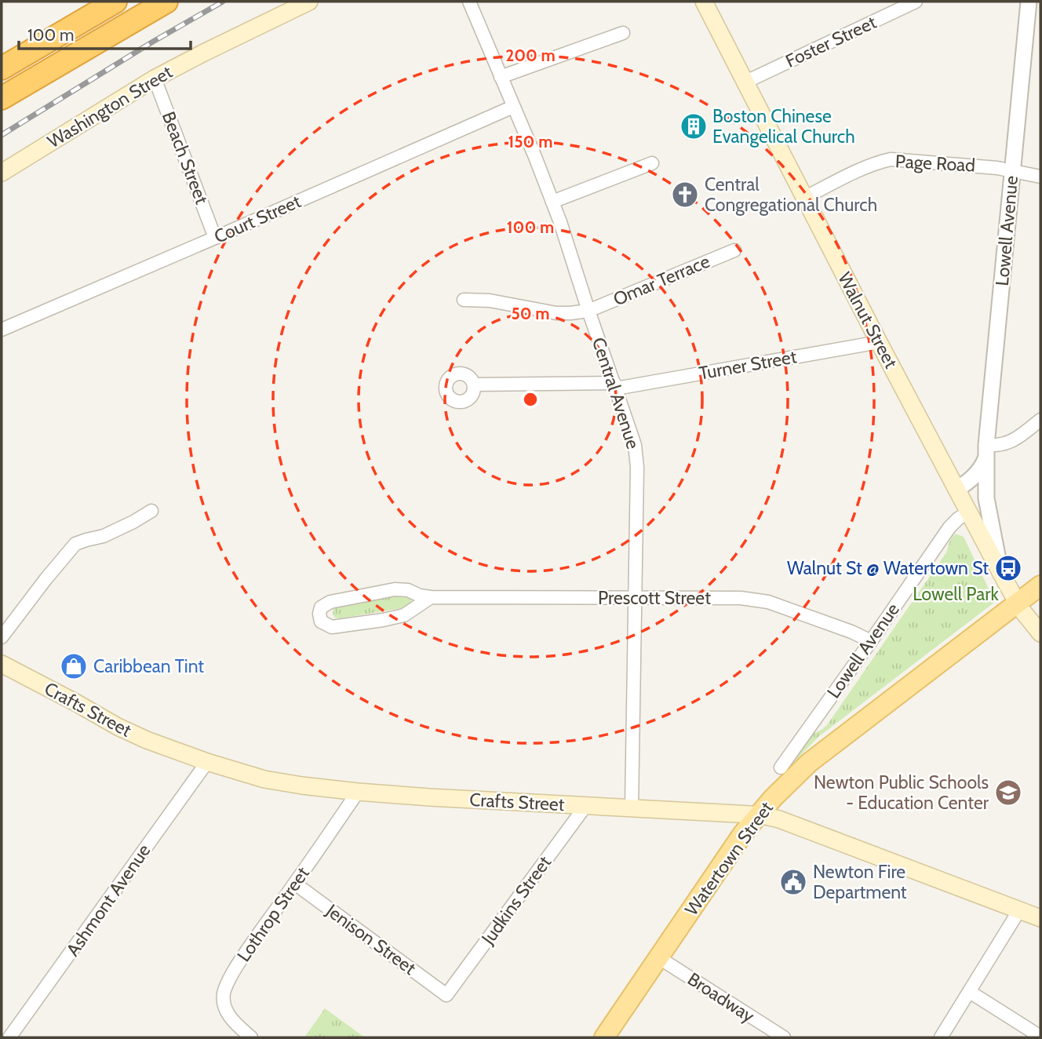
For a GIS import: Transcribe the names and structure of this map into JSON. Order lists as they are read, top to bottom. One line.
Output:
{"streets":{"main road":["Washington Street","Walnut Street","Crafts Street","Watertown Street"],"street":["Foster Street","Beach Street","Page Road","Court Street","Lowell Avenue","Omar Terrace","Turner Street","Central Avenue","Prescott Street","Ashmont Avenue","Judkins Street","Lothrop Street","Jenison Street","Broadway"]},"crossings":[["Foster Street","Walnut Street"],["Washington Street","Beach Street"],["Beach Street","Court Street"],["Page Road","Lowell Avenue"],["Page Road","Walnut Street"],["Court Street","Central Avenue"],["Lowell Avenue","Walnut Street"],["Lowell Avenue","Prescott Street"],["Omar Terrace","Central Avenue"],["Walnut Street","Turner Street"],["Walnut Street","Watertown Street"],["Turner Street","Central Avenue"],["Central Avenue","Prescott Street"],["Central Avenue","Crafts Street"],["Crafts Street","Watertown Street"],["Crafts Street","Ashmont Avenue"],["Crafts Street","Judkins Street"],["Crafts Street","Lothrop Street"],["Watertown Street","Broadway"],["Judkins Street","Jenison Street"],["Lothrop Street","Jenison Street"]],"parks":["Lowell Park"],"places":{"building":["Boston Chinese Evangelical Church"],"church":["Central Congregational Church"],"bus stop":["Walnut St @ Watertown St"],"shop":["Caribbean Tint"],"school or university":["Newton Public Schools - Education Center"],"public building":["Newton Fire Department"]},"scale_bar":"100 m","rings":["200 m","150 m","100 m","50 m"]}
